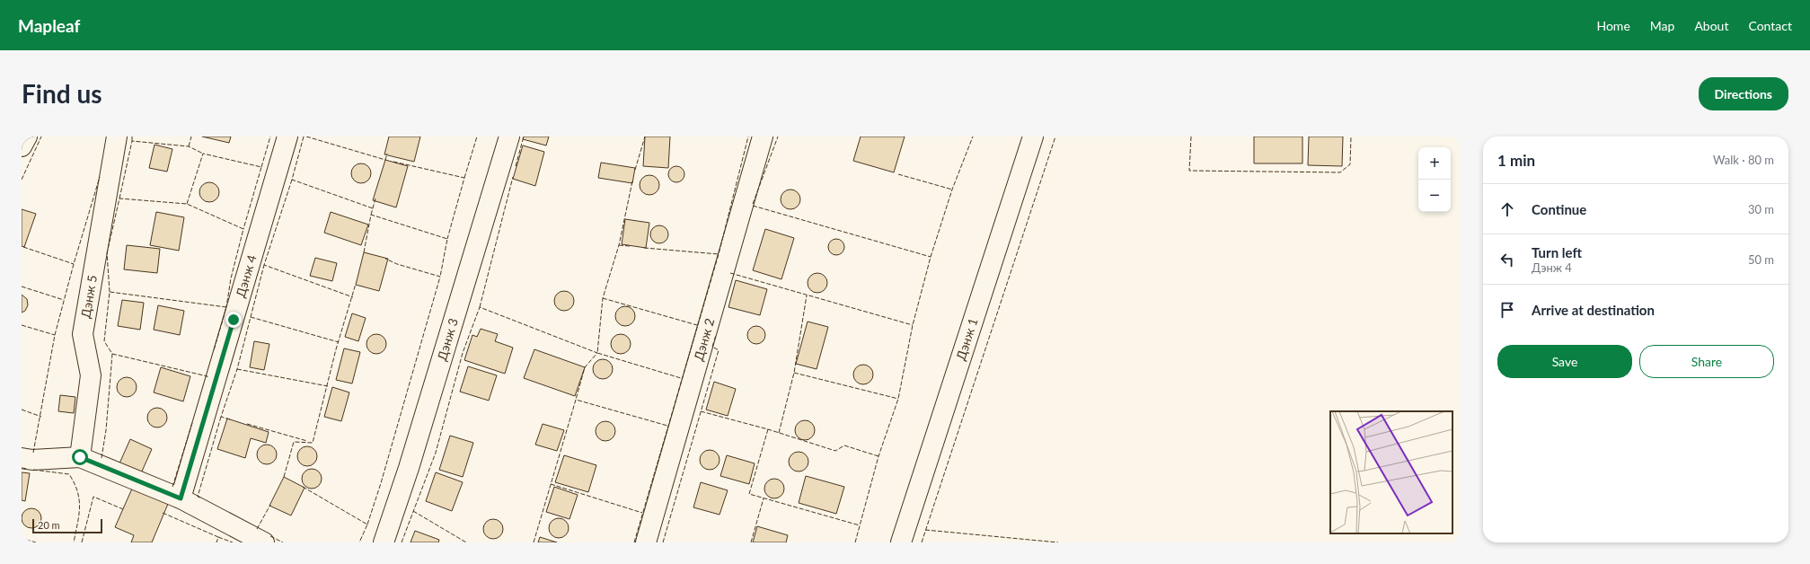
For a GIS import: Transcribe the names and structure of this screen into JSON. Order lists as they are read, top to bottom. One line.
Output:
{"streets":{"street":["Дэнж 4","Дэнж 5","Дэнж 2","Дэнж 1","Дэнж 3"]},"scale_bar":"20 m","page":{"header":"Mapleaf","nav":["Home","Map","About","Contact"],"buttons":["Directions",["Save","Share"]],"title":"Find us","heading":["1 min","Walk · 80 m"],"map_buttons":["+","−"],"list":[["Continue","30 m"],["Turn left","Дэнж 4","50 m"],"Arrive at destination"],"scale":"20 m"}}
